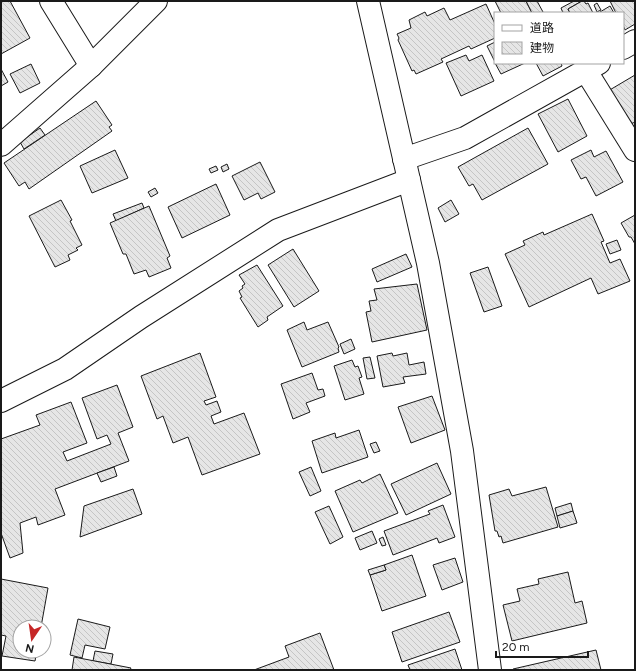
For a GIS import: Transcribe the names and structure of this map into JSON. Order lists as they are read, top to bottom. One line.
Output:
{"legend":["道路","建物"],"scale_bar":"20 m","north":"bottom"}
